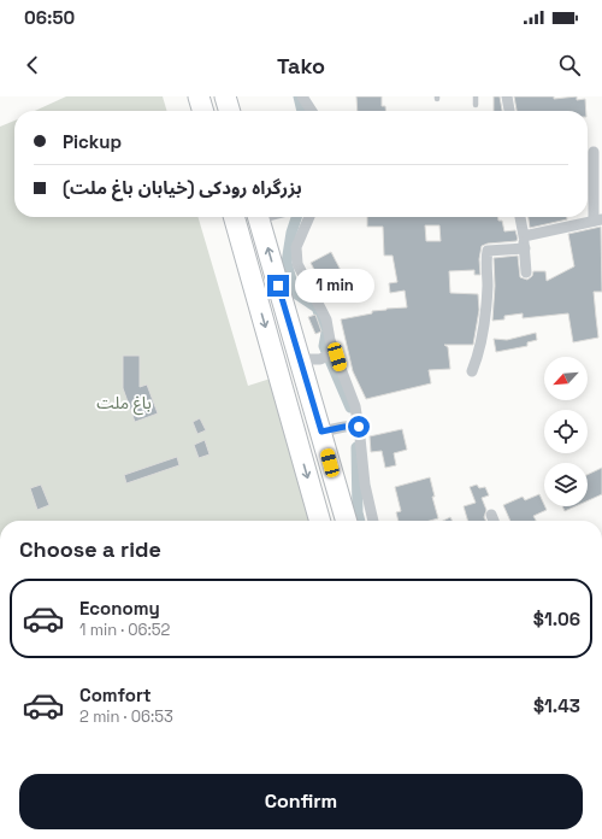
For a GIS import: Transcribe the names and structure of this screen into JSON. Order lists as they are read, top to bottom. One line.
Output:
{"parks":["باغ ملت"],"north":"bottom left","page":{"status":"06:50","header":"Tako","banner":["Pickup","بزرگراه رودکی (خیابان باغ ملت)"],"bubble":"1 min","heading":"Choose a ride","list":[{"name":"Economy","note":"1 min · 06:52","value":"$1.06"},{"name":"Comfort","note":"2 min · 06:53","value":"$1.43"}],"buttons":"Confirm"}}
